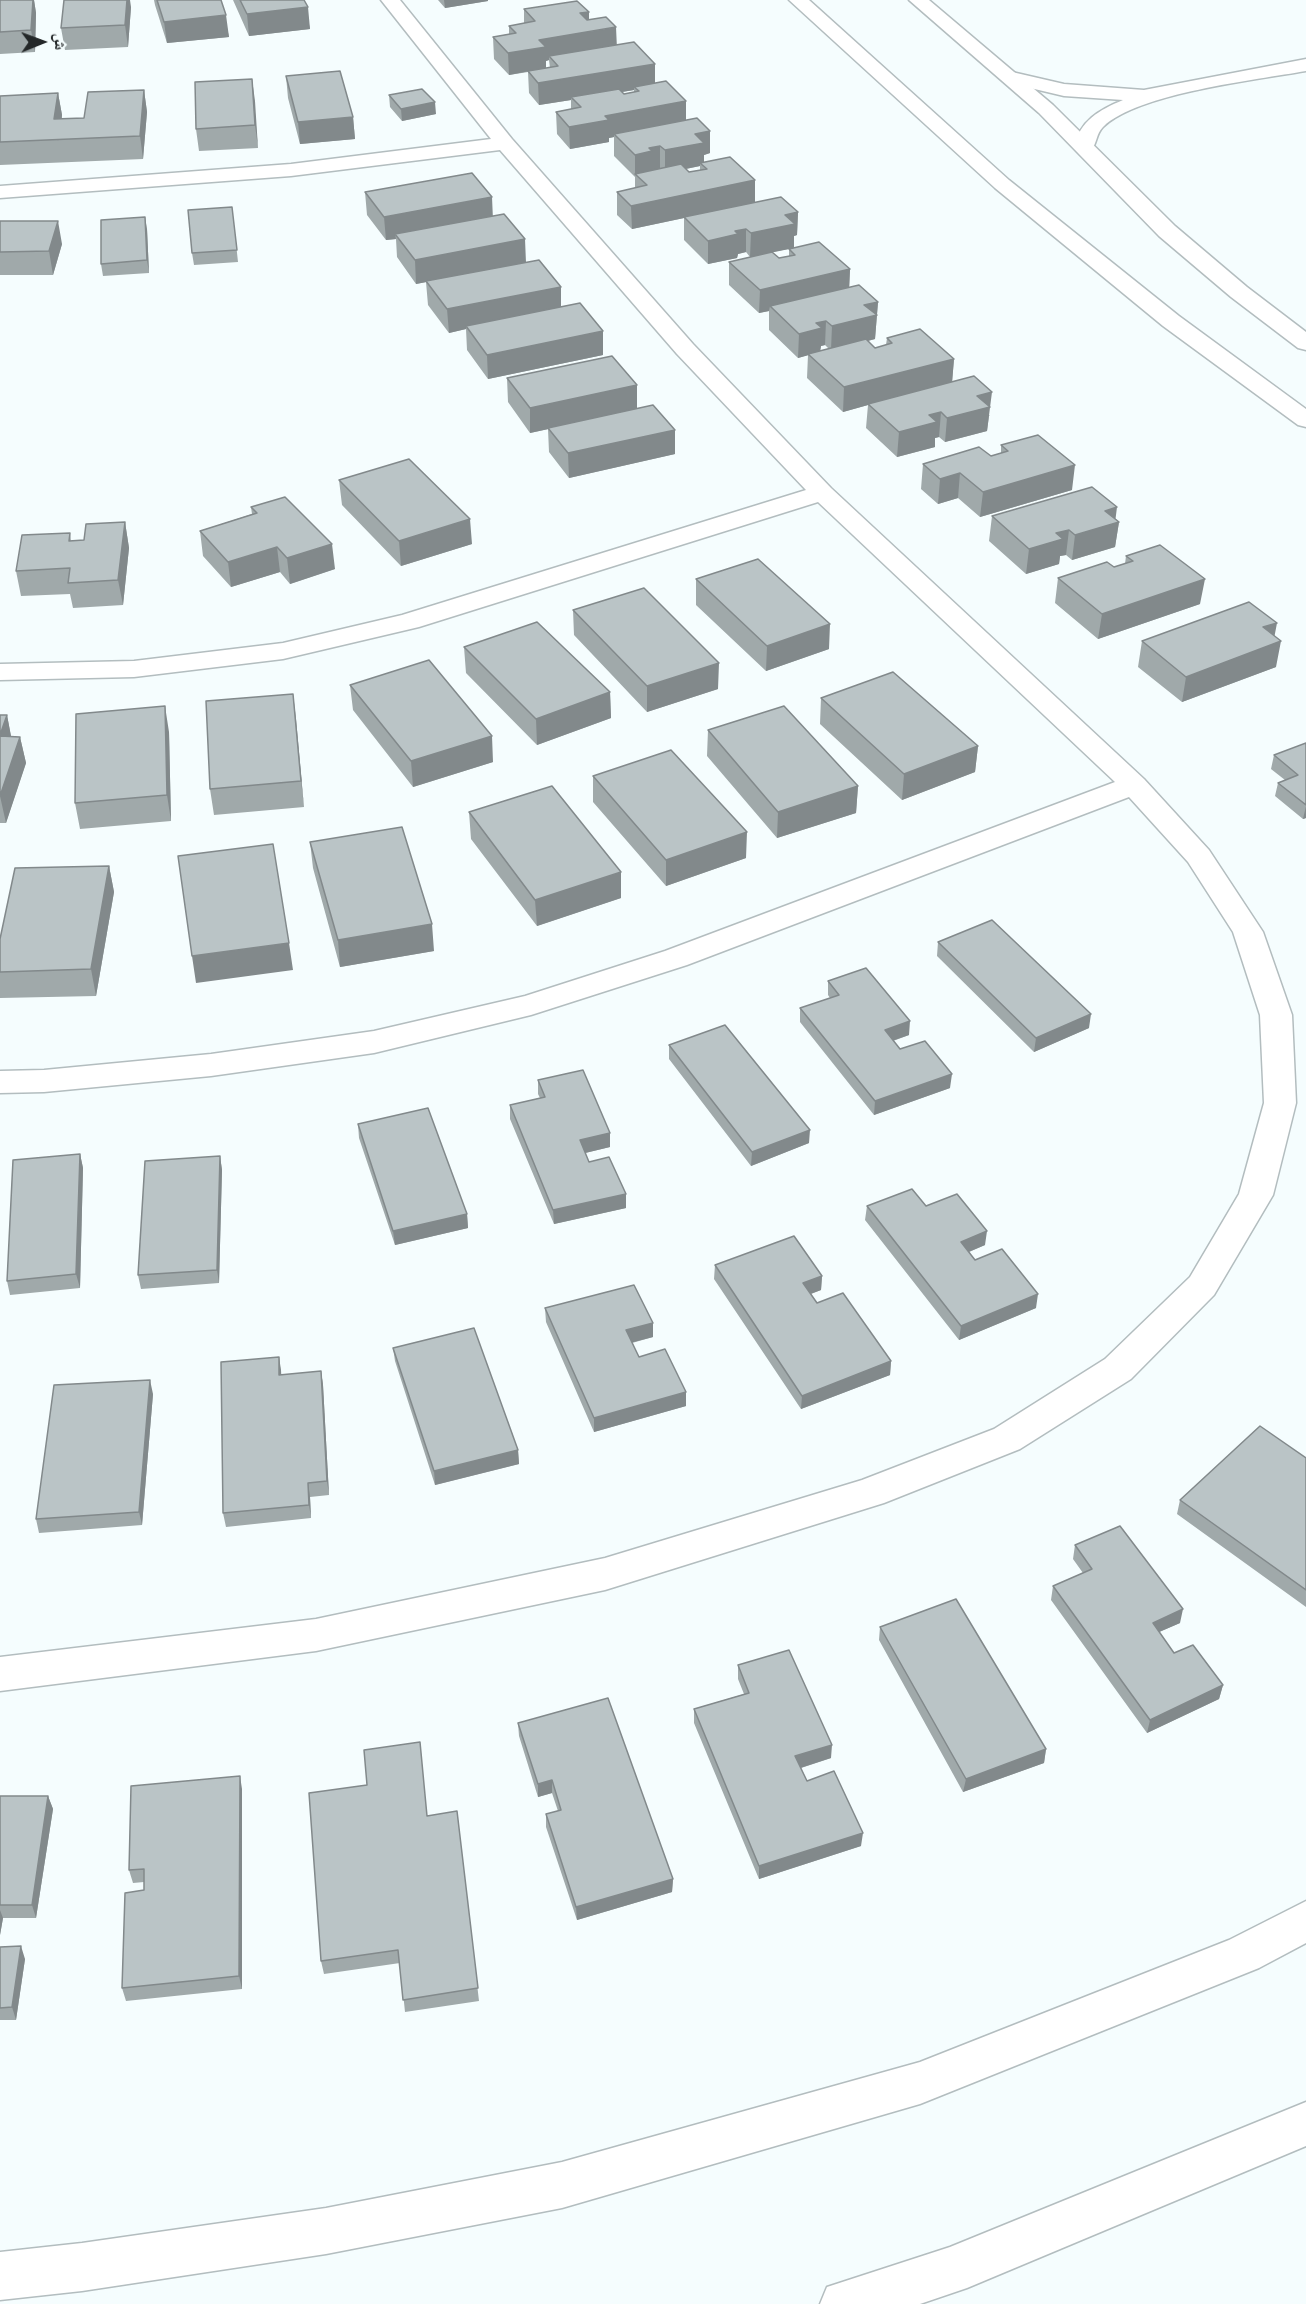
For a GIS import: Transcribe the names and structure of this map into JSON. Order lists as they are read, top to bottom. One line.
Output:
{"north":"right"}
